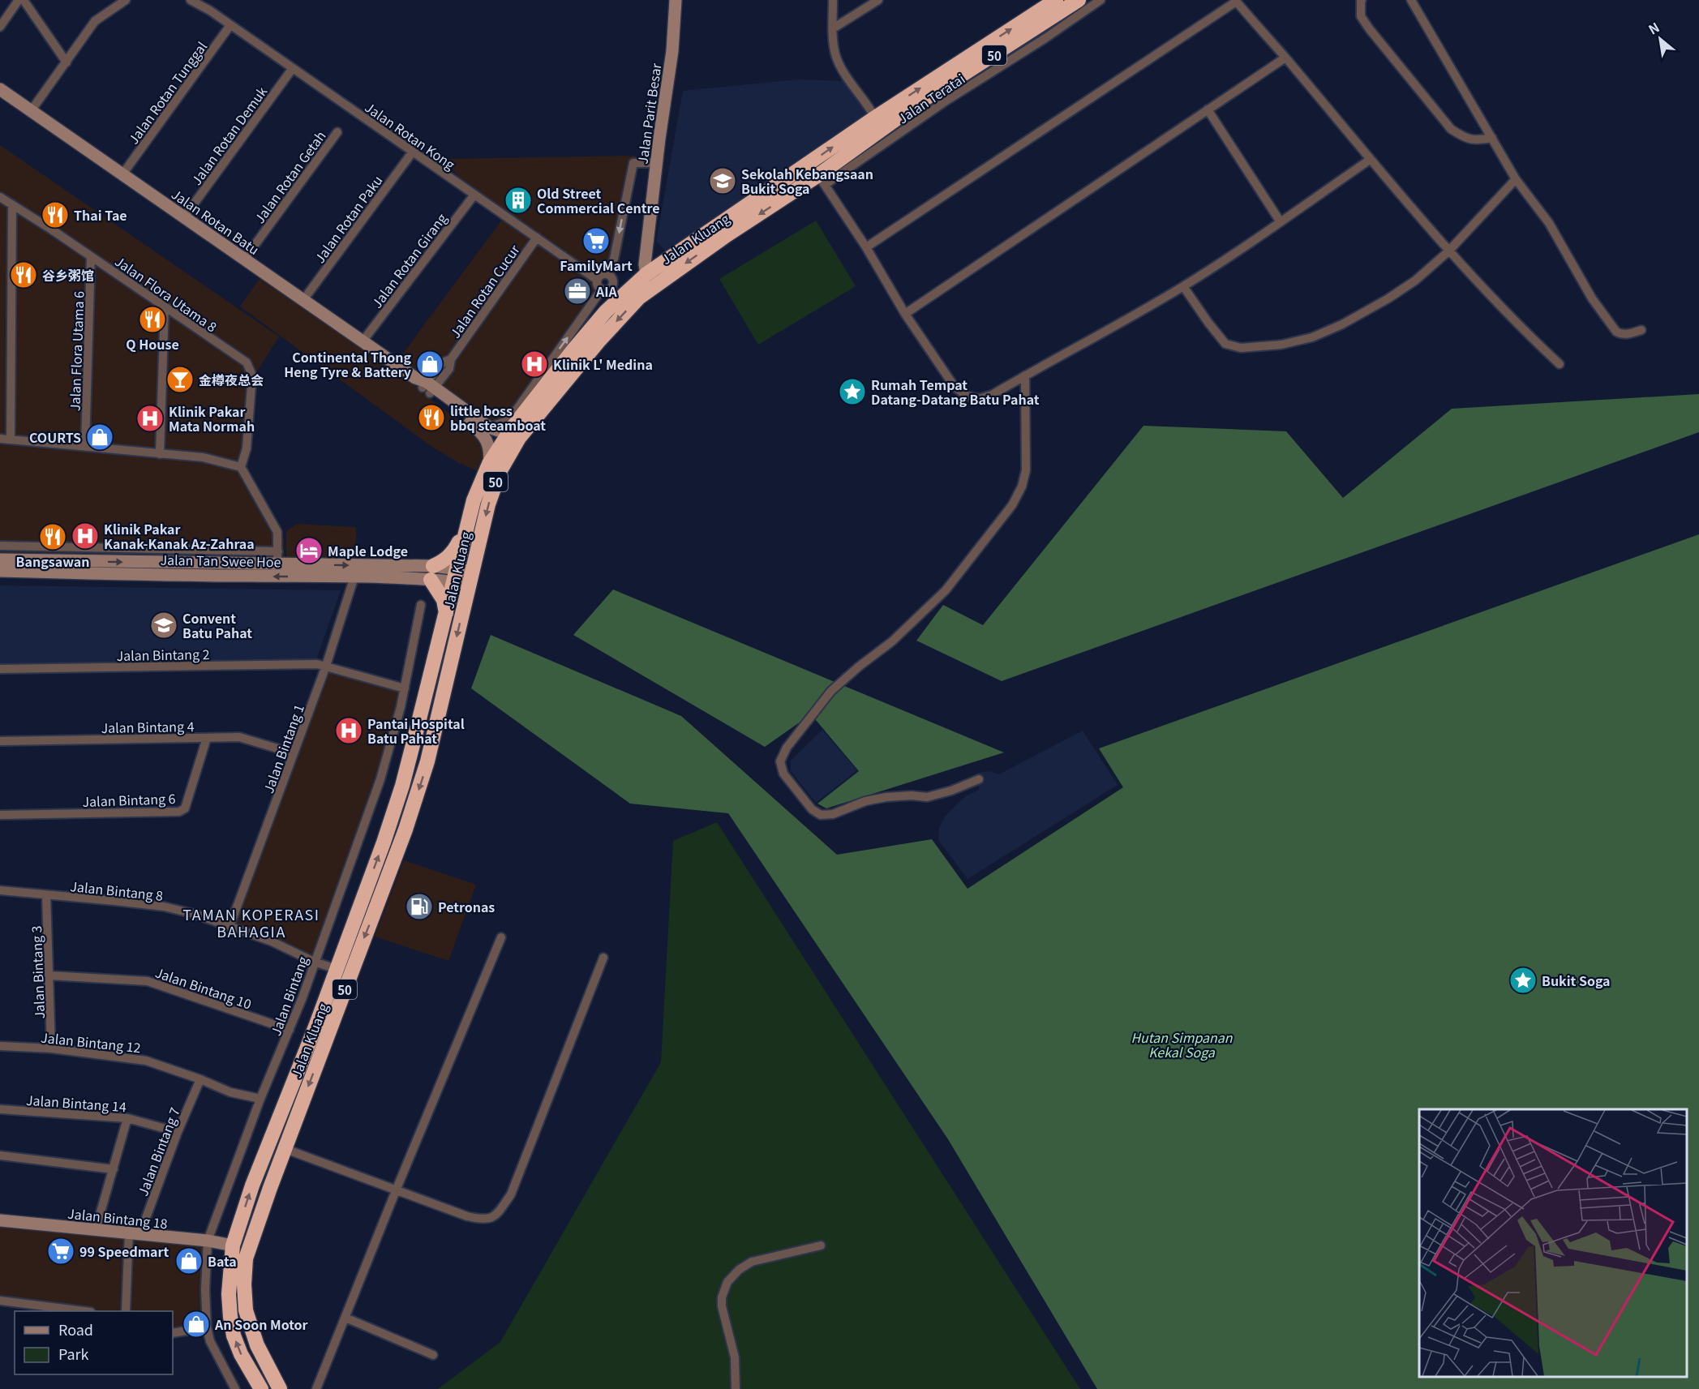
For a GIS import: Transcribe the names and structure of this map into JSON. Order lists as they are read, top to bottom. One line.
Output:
{"streets":{"highway":["50","Jalan Kluang"],"street":["Jalan Rotan Tunggal","Jalan Parit Besar","Jalan Rotan Demuk","Jalan Rotan Kong","Jalan Rotan Getah","Jalan Rotan Paku","Jalan Rotan Batu","Jalan Rotan Girang","Jalan Rotan Cucur","Jalan Flora Utama 8","Jalan Flora Utama 6","Jalan Tan Swee Hoe","Jalan Bintang 2","Jalan Bintang 4","Jalan Bintang 1","Jalan Bintang 6","Jalan Bintang 8","Jalan Bintang 3","Jalan Bintang 10","Jalan Bintang","Jalan Bintang 12","Jalan Bintang 14","Jalan Bintang 7","Jalan Bintang 18"]},"crossings":[["Jalan Rotan Tunggal","Jalan Rotan Kong"],["Jalan Rotan Tunggal","Jalan Rotan Batu"],["Jalan Parit Besar","Jalan Kluang"],["Jalan Rotan Demuk","Jalan Rotan Kong"],["Jalan Rotan Demuk","Jalan Rotan Batu"],["Jalan Rotan Kong","Jalan Rotan Paku"],["Jalan Rotan Kong","Jalan Rotan Girang"],["Jalan Rotan Kong","Jalan Rotan Cucur"],["Jalan Rotan Getah","Jalan Rotan Batu"],["Jalan Rotan Paku","Jalan Rotan Batu"],["Jalan Rotan Batu","Jalan Kluang"],["Jalan Rotan Batu","Jalan Rotan Girang"],["Jalan Rotan Batu","Jalan Rotan Cucur"],["Jalan Kluang","Jalan Tan Swee Hoe"],["Jalan Kluang","Jalan Bintang 8"],["Jalan Kluang","Jalan Bintang 18"],["Jalan Flora Utama 8","Jalan Flora Utama 6"],["Jalan Tan Swee Hoe","Jalan Bintang 1"],["Jalan Bintang 2","Jalan Bintang 1"],["Jalan Bintang 2","Jalan Bintang"],["Jalan Bintang 4","Jalan Bintang 1"],["Jalan Bintang 4","Jalan Bintang 6"],["Jalan Bintang 1","Jalan Bintang 8"],["Jalan Bintang 8","Jalan Bintang 3"],["Jalan Bintang 8","Jalan Bintang"],["Jalan Bintang 3","Jalan Bintang 10"],["Jalan Bintang 3","Jalan Bintang 12"],["Jalan Bintang 10","Jalan Bintang"],["Jalan Bintang","Jalan Bintang 12"],["Jalan Bintang","Jalan Bintang 18"],["Jalan Bintang 12","Jalan Bintang 7"],["Jalan Bintang 14","Jalan Bintang 7"],["Jalan Bintang 7","Jalan Bintang 18"]],"districts":["TAMAN KOPERASI BAHAGIA"],"parks":["Hutan Simpanan Kekal Soga"],"places":{"school or university":["Sekolah Kebangsaan Bukit Soga","Convent Batu Pahat"],"building":["Old Street Commercial Centre"],"restaurant":["Thai Tae","谷乡粥馆","Q House","little boss bbq steamboat","Bangsawan"],"supermarket":["FamilyMart","99 Speedmart"],"office":["AIA"],"shop":["Continental Thong Heng Tyre & Battery","COURTS","Bata","An Soon Motor"],"hospital":["Klinik L' Medina","Klinik Pakar Mata Normah","Klinik Pakar Kanak-Kanak Az-Zahraa","Pantai Hospital Batu Pahat"],"bar":["金樽夜总会"],"place":["Rumah Tempat Datang-Datang Batu Pahat","Bukit Soga"],"hotel":["Maple Lodge"],"fuel station":["Petronas"]},"legend":["Road","Park"],"north":"top left"}
